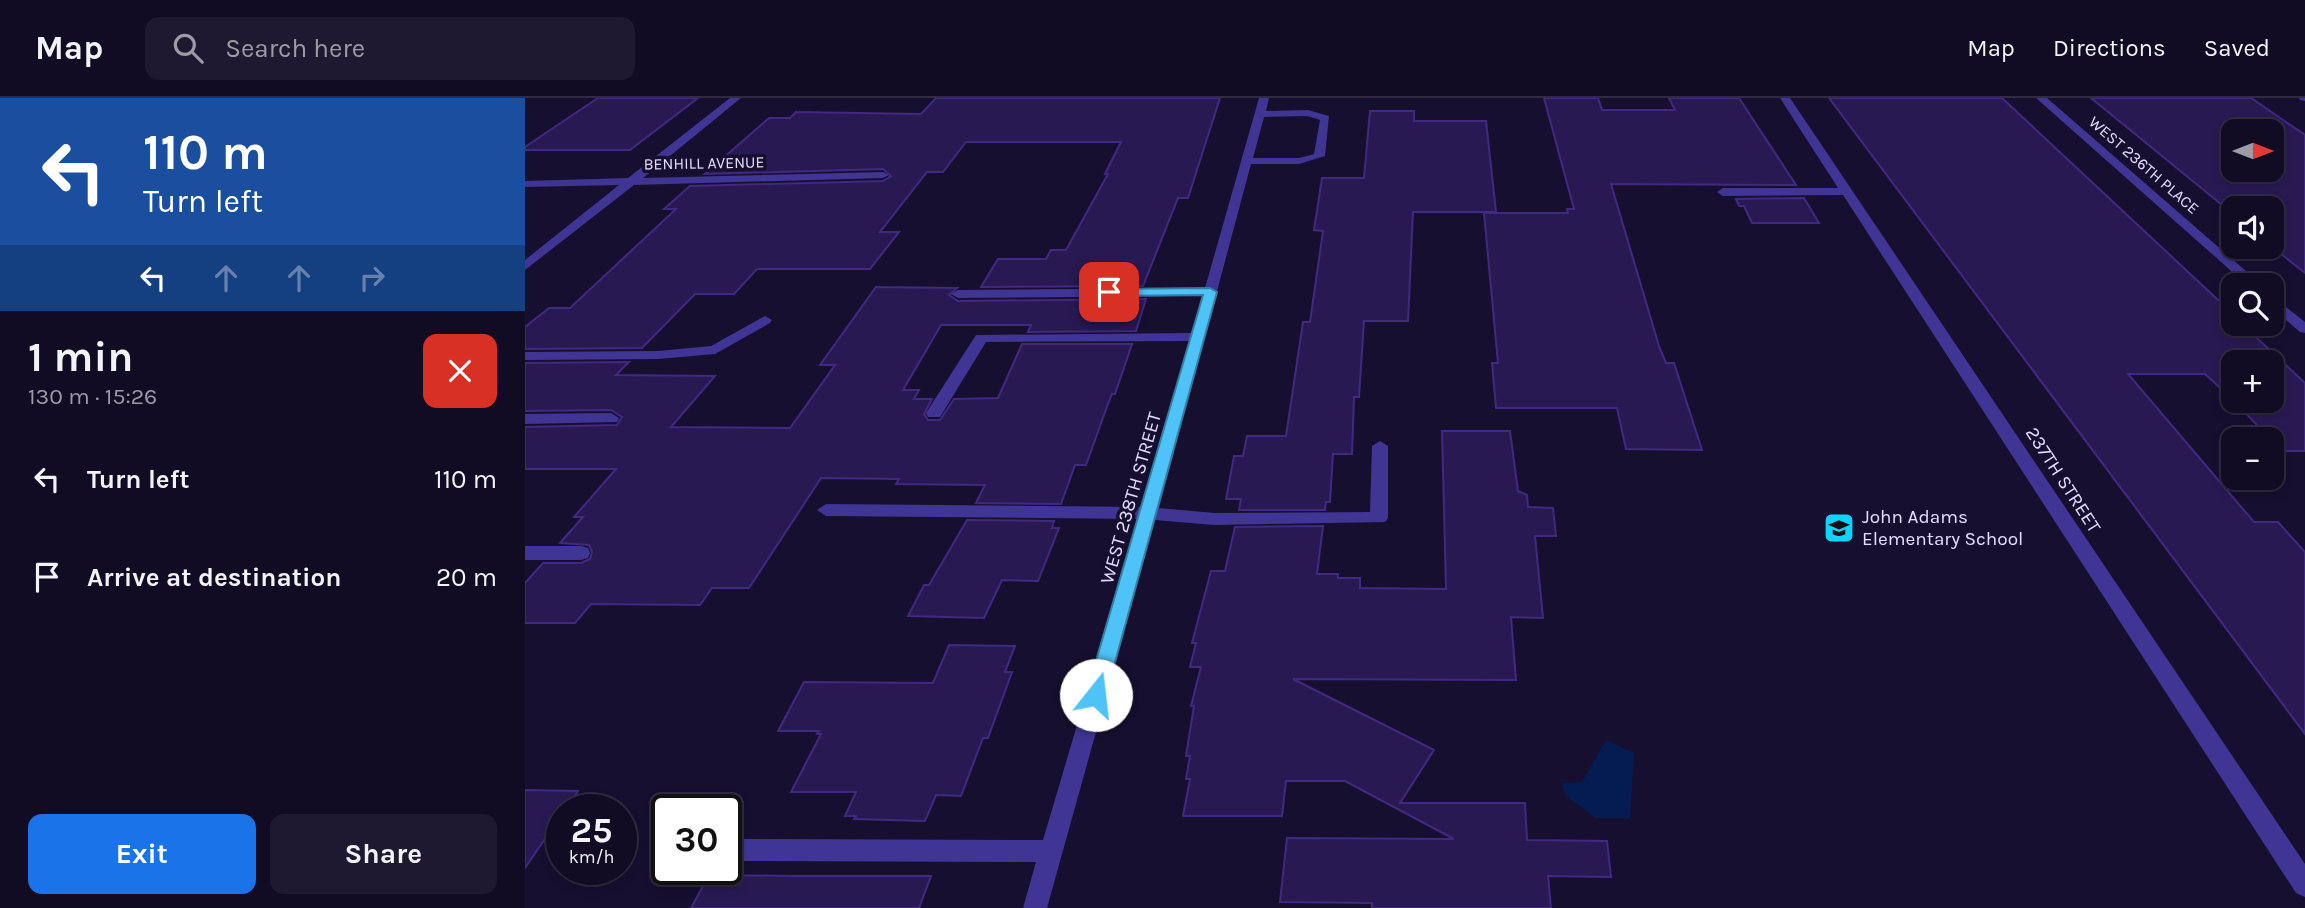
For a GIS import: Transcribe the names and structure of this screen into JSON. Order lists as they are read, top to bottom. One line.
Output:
{"streets":{"street":["BENHILL AVENUE","WEST 236TH PLACE","237TH STREET","WEST 238TH STREET"]},"places":{"school or university":["John Adams Elementary School"]},"north":"right","page":{"header":"Map","search":"Search here","nav":["Map","Directions","Saved"],"turn":["110 m","Turn left"],"map_buttons":["+","−"],"heading":["1 min","130 m · 15:26"],"list":[{"name":"Turn left","value":"110 m"},{"name":"Arrive at destination","value":"20 m"}],"speed":"25 km/h","limit":"30","buttons":["Exit","Share"]}}
